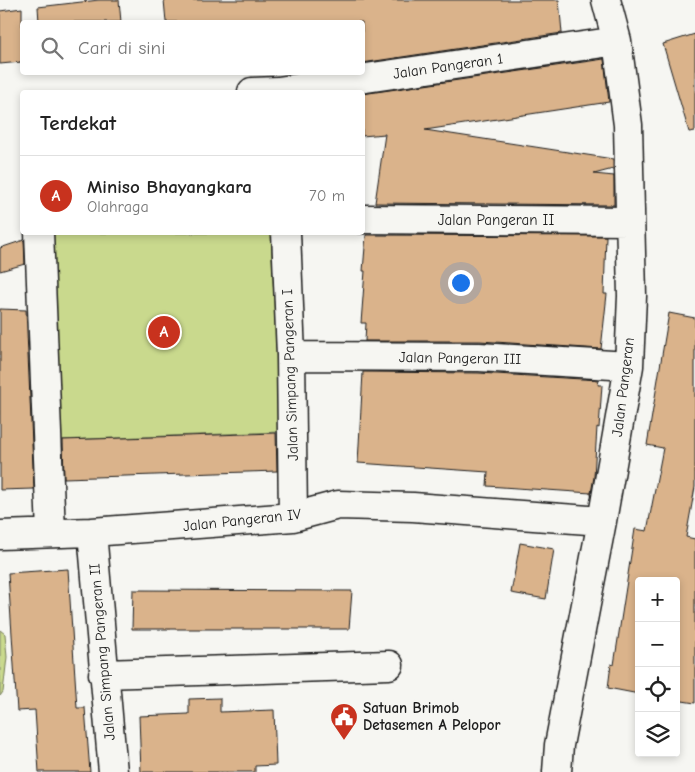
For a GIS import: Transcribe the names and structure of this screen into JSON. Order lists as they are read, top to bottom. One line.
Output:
{"streets":{"street":["Jalan Pangeran 1","Jalan Pangeran II","Jalan Pangeran III","Jalan Simpang Pangeran I","Jalan Pangeran","Jalan Pangeran IV","Jalan Simpang Pangeran II"]},"crossings":[["Jalan Pangeran 1","Jalan Pangeran"],["Jalan Pangeran II","Jalan Pangeran"],["Jalan Pangeran III","Jalan Simpang Pangeran I"],["Jalan Pangeran III","Jalan Pangeran"],["Jalan Simpang Pangeran I","Jalan Pangeran IV"],["Jalan Pangeran","Jalan Pangeran IV"],["Jalan Pangeran IV","Jalan Simpang Pangeran II"]],"places":{"public building":["Satuan Brimob Detasemen A Pelopor"]},"page":{"search":"Cari di sini","heading":"Terdekat","list":[{"mark":"A","name":"Miniso Bhayangkara","note":"Olahraga","value":"70 m"}],"pins":"A","map_buttons":["+","−"]}}
